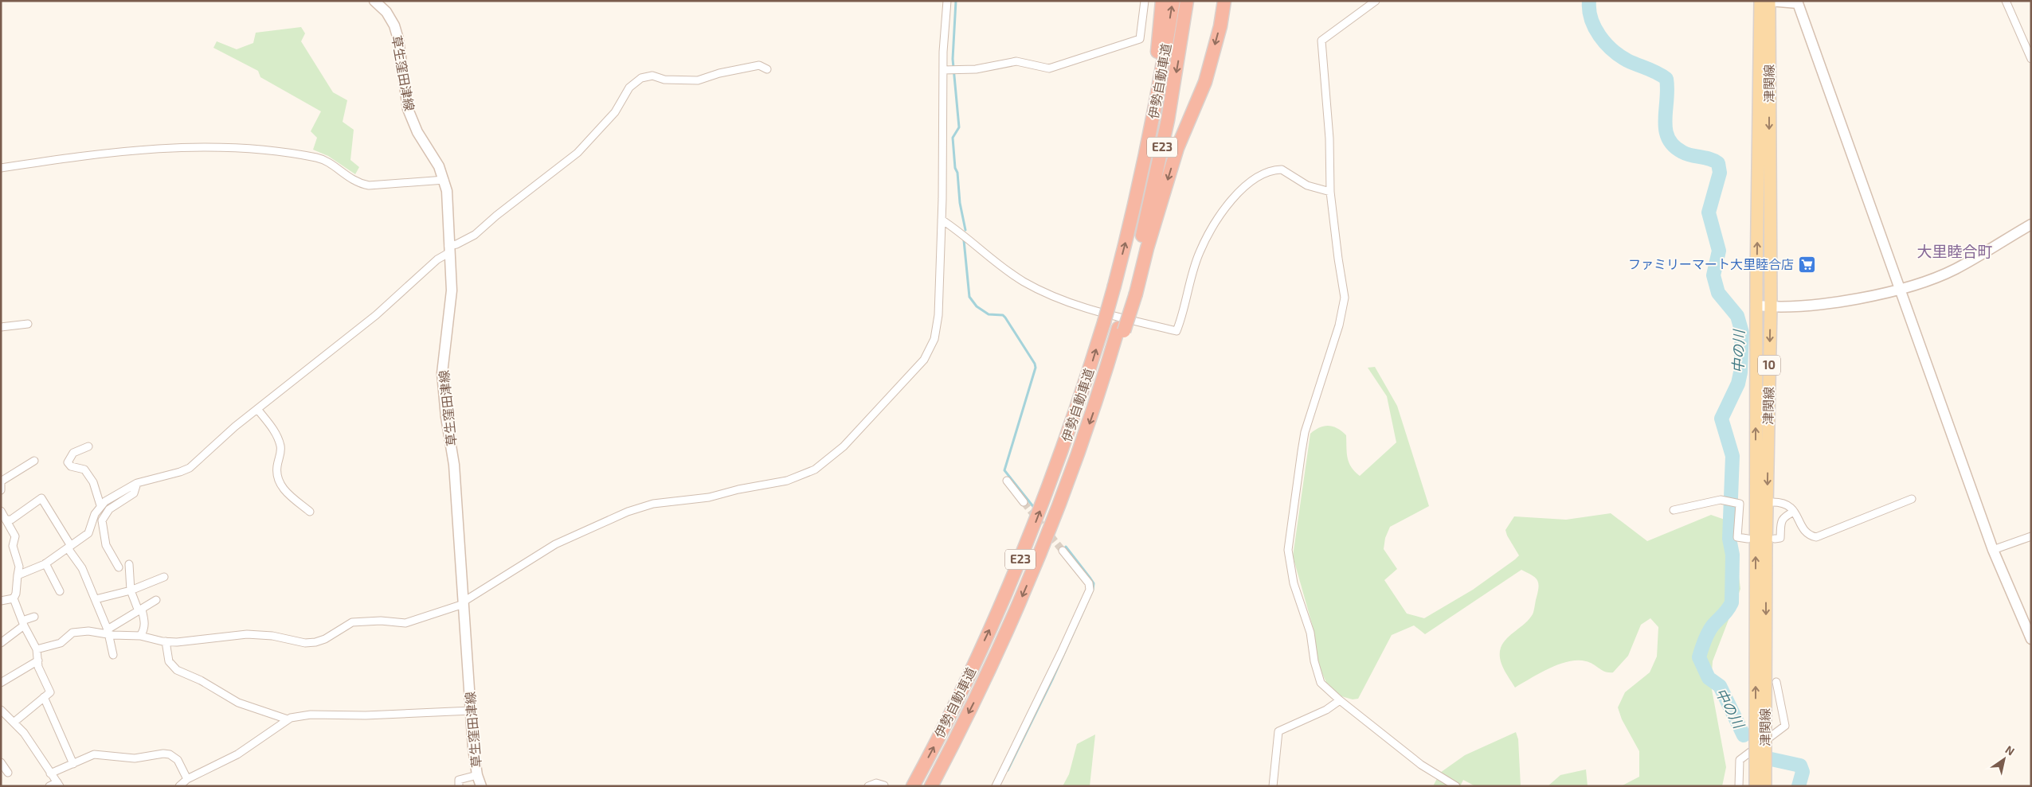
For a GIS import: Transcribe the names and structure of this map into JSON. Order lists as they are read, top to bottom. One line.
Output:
{"streets":{"highway":["伊勢自動車道","E23"],"main road":["津関線","10"],"street":["草生窪田津線"]},"districts":["大里睦合町"],"water":["中の川"],"places":{"supermarket":["ファミリーマート大里睦合店"]},"north":"top right"}
